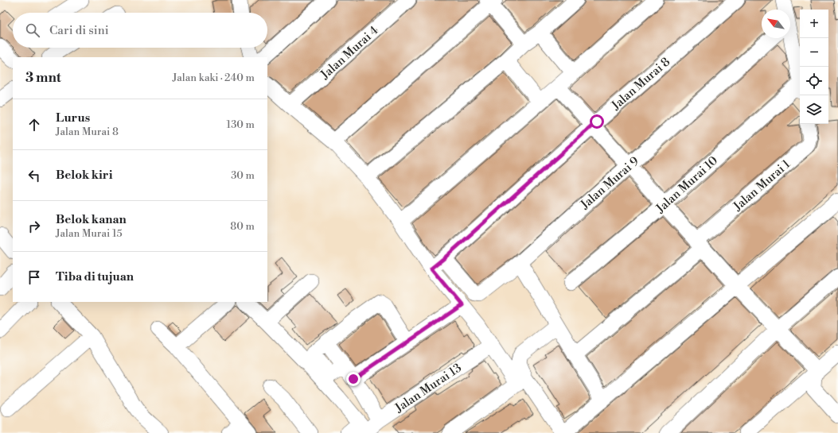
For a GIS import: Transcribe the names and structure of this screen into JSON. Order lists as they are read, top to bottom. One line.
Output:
{"streets":{"street":["Jalan Murai 4","Jalan Murai 8","Jalan Murai 9","Jalan Murai 10","Jalan Murai 1","Jalan Murai 13"]},"crossings":[["Jalan Murai 8","Jalan Murai 9"]],"north":"top left","page":{"map_buttons":["+","−"],"search":"Cari di sini","heading":["3 mnt","Jalan kaki · 240 m"],"list":[["Lurus","Jalan Murai 8","130 m"],["Belok kiri","30 m"],["Belok kanan","Jalan Murai 15","80 m"],"Tiba di tujuan"]}}
